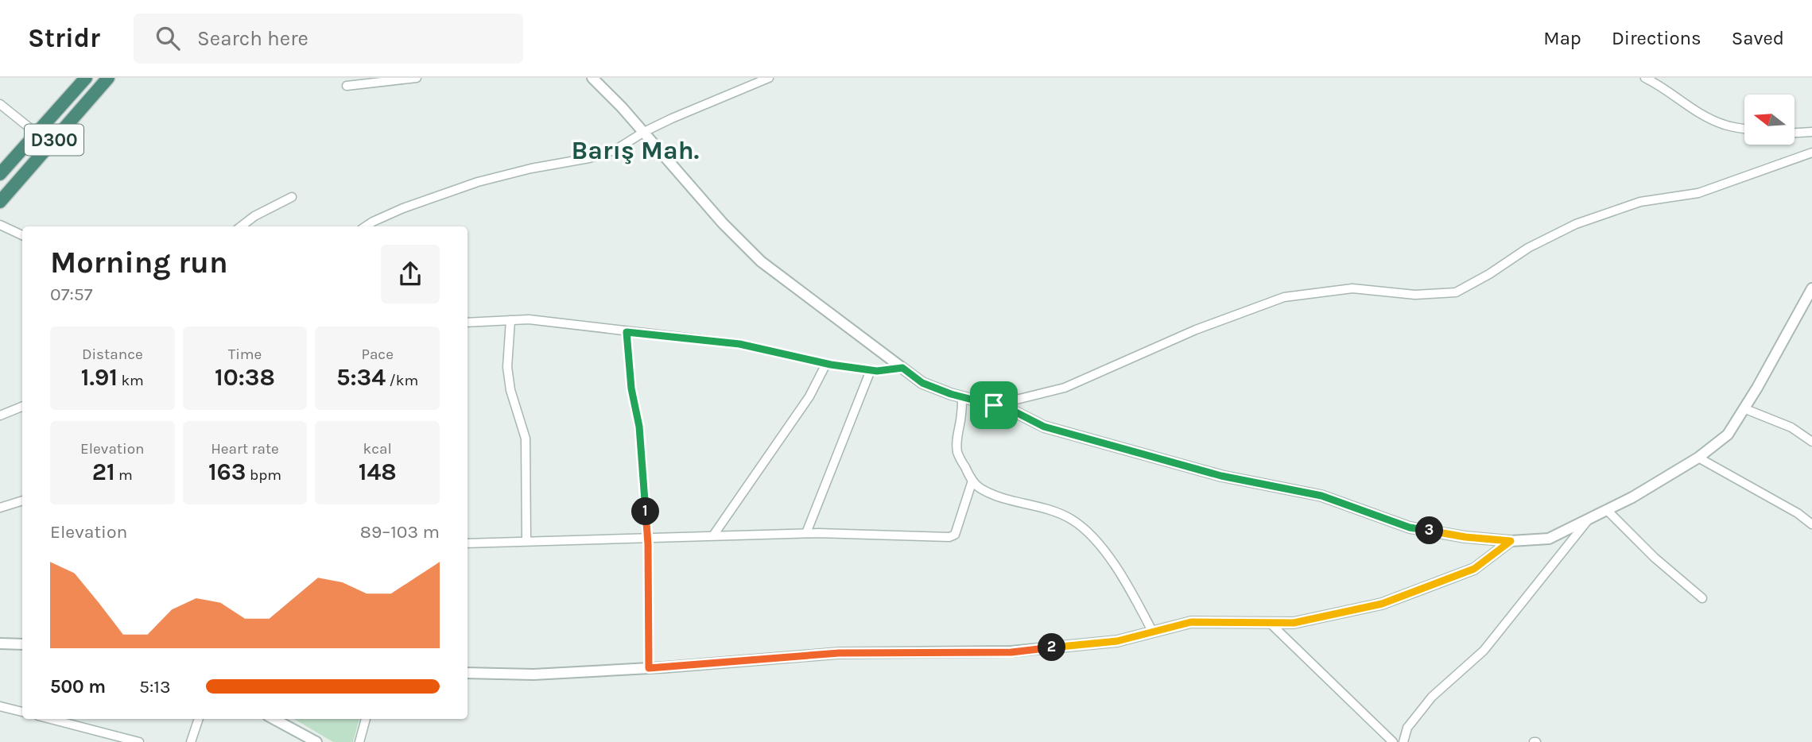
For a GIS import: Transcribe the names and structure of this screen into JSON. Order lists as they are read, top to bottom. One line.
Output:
{"streets":{"highway":["D300"]},"districts":["Barış Mah."],"north":"left","page":{"header":"Stridr","search":"Search here","nav":["Map","Directions","Saved"],"heading":["Morning run","07:57"],"stats":[["Distance","1.91 km"],["Time","10:38"],["Pace","5:34 /km"],["Elevation","21 m"],["Heart rate","163 bpm"],["kcal","148"]],"pins":["1","3","2"],"chart":["Elevation","89–103 m"],"list":[{"name":"500 m","note":"5:13"}]}}
